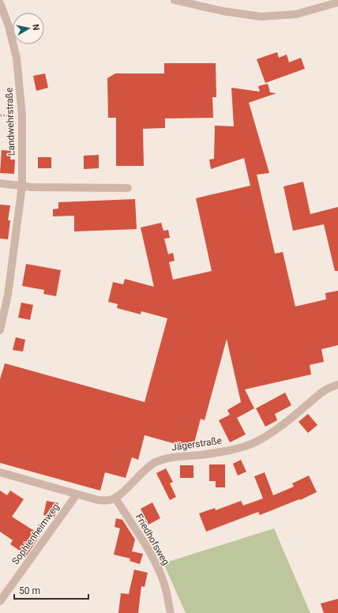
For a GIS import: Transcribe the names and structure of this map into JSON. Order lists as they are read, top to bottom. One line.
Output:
{"streets":{"street":["Landwehrstraße","Jägerstraße","Sophienheimweg","Friedhofsweg"]},"crossings":[["Jägerstraße","Friedhofsweg"]],"scale_bar":"50 m","north":"right"}
